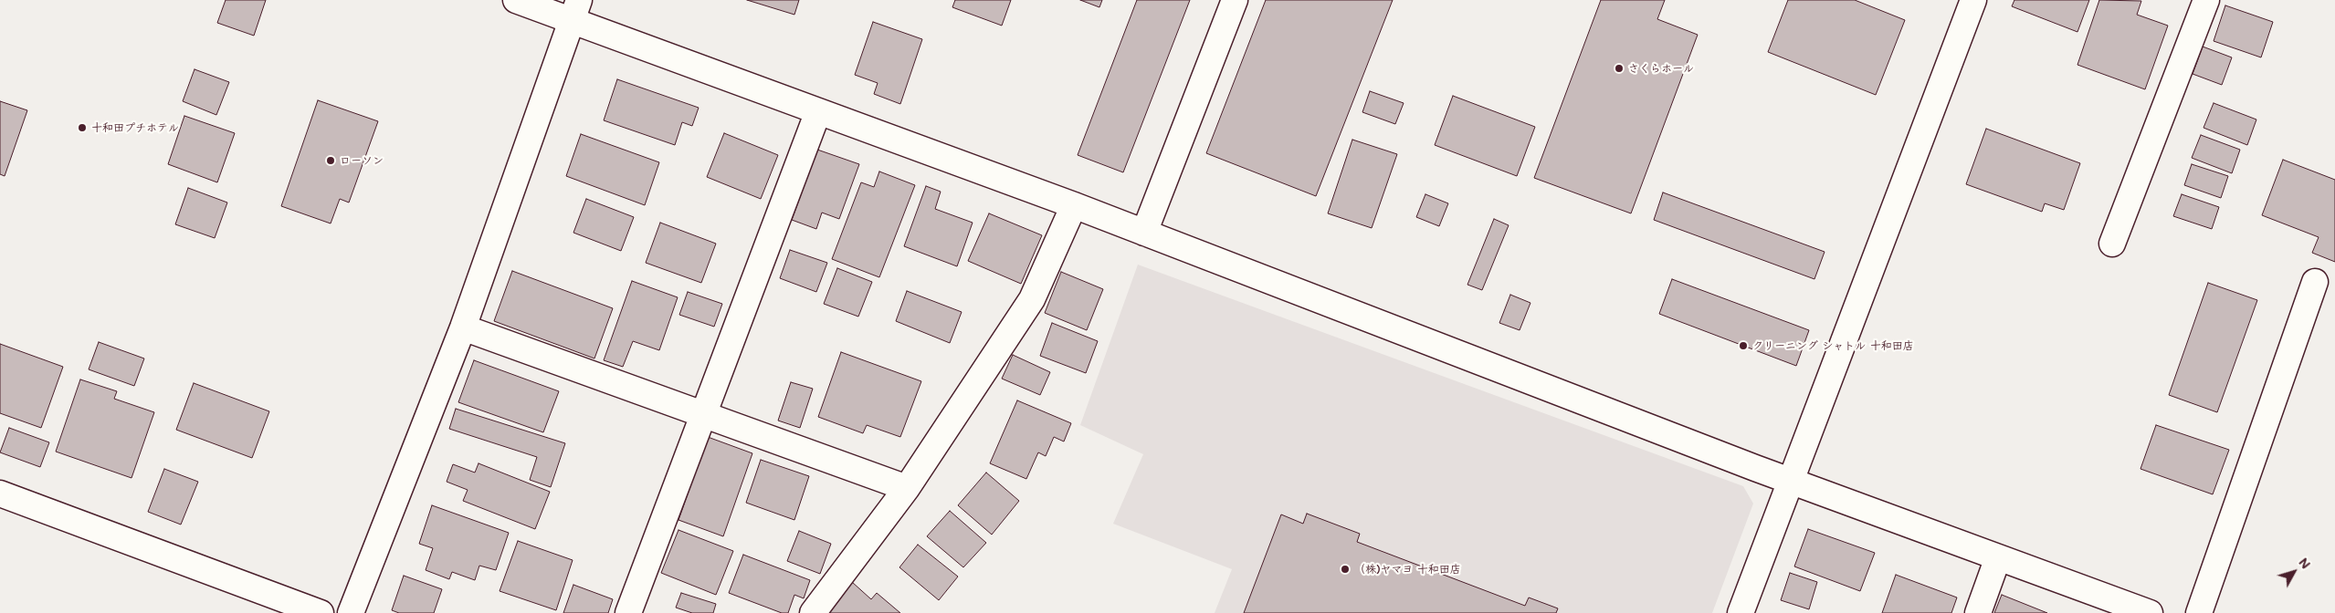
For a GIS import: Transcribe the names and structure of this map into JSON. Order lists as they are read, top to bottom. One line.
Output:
{"places":["さくらホール","十和田プチホテル","ローソン","クリーニング シャトル 十和田店","（株)ヤマヨ 十和田店"],"north":"top right"}
